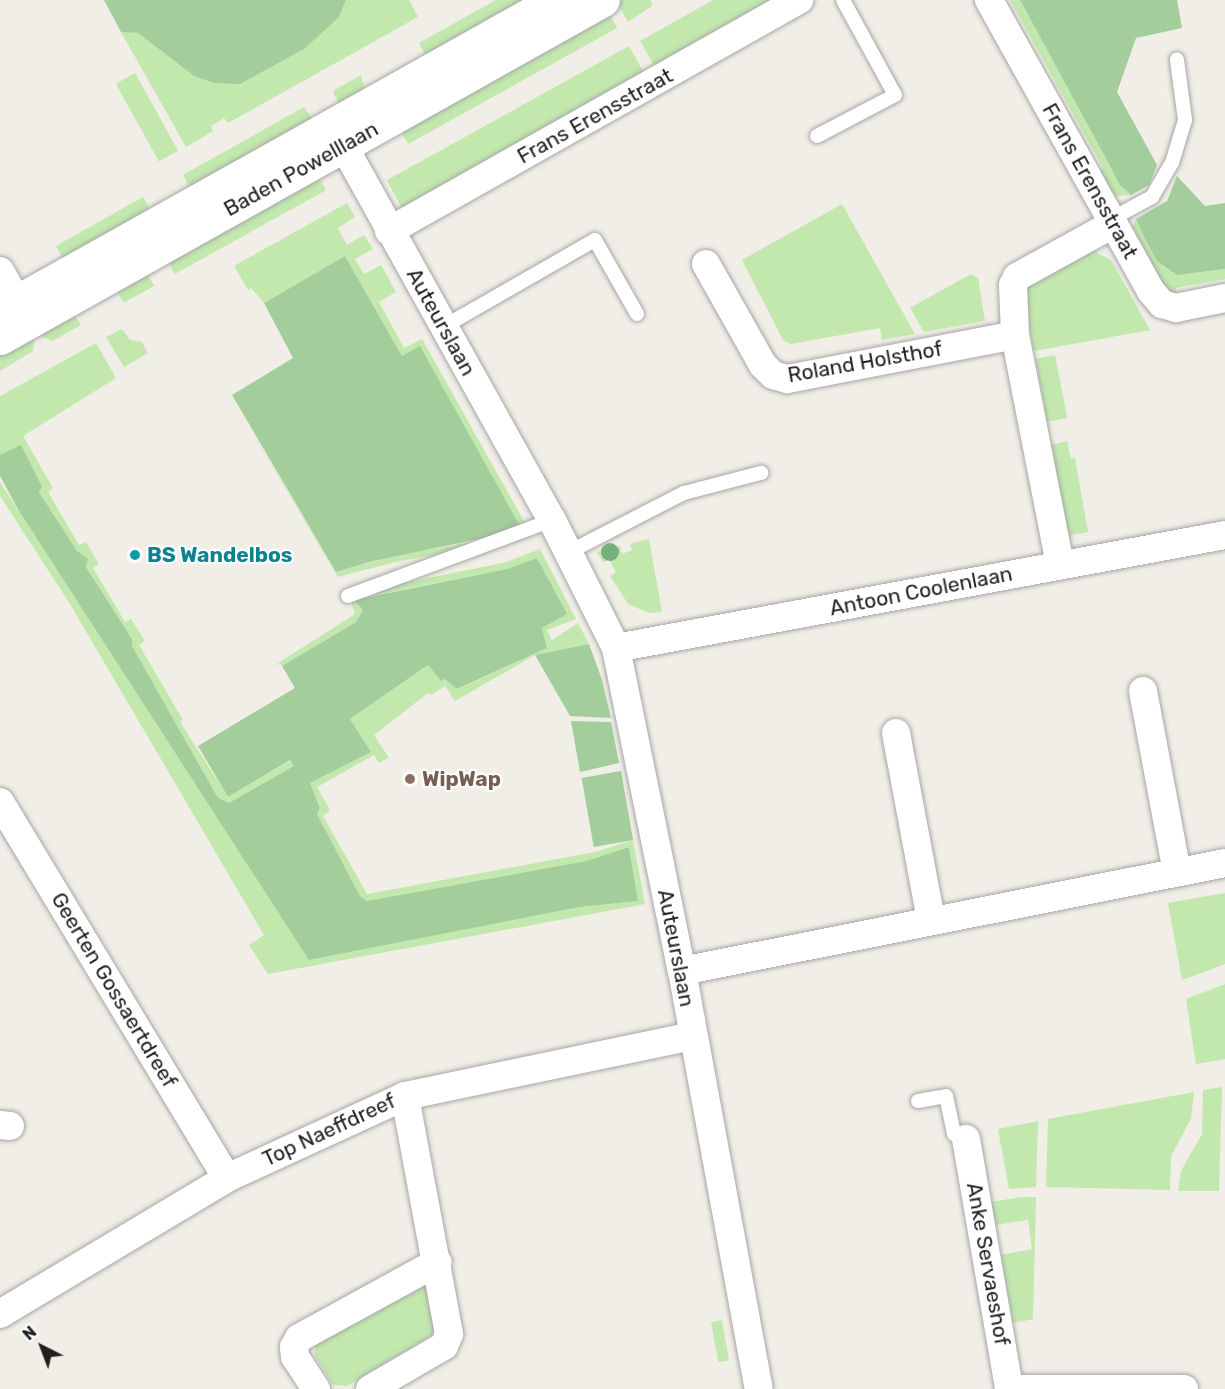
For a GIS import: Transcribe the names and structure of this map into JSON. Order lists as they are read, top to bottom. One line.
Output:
{"streets":{"street":["Frans Erensstraat","Baden Powelllaan","Auteurslaan","Roland Holsthof","Antoon Coolenlaan","Geerten Gossaertdreef","Top Naeffdreef","Anke Servaeshof"]},"crossings":[["Frans Erensstraat","Auteurslaan"],["Baden Powelllaan","Auteurslaan"],["Auteurslaan","Antoon Coolenlaan"],["Auteurslaan","Top Naeffdreef"],["Geerten Gossaertdreef","Top Naeffdreef"]],"places":["BS Wandelbos","WipWap"],"north":"top left"}
